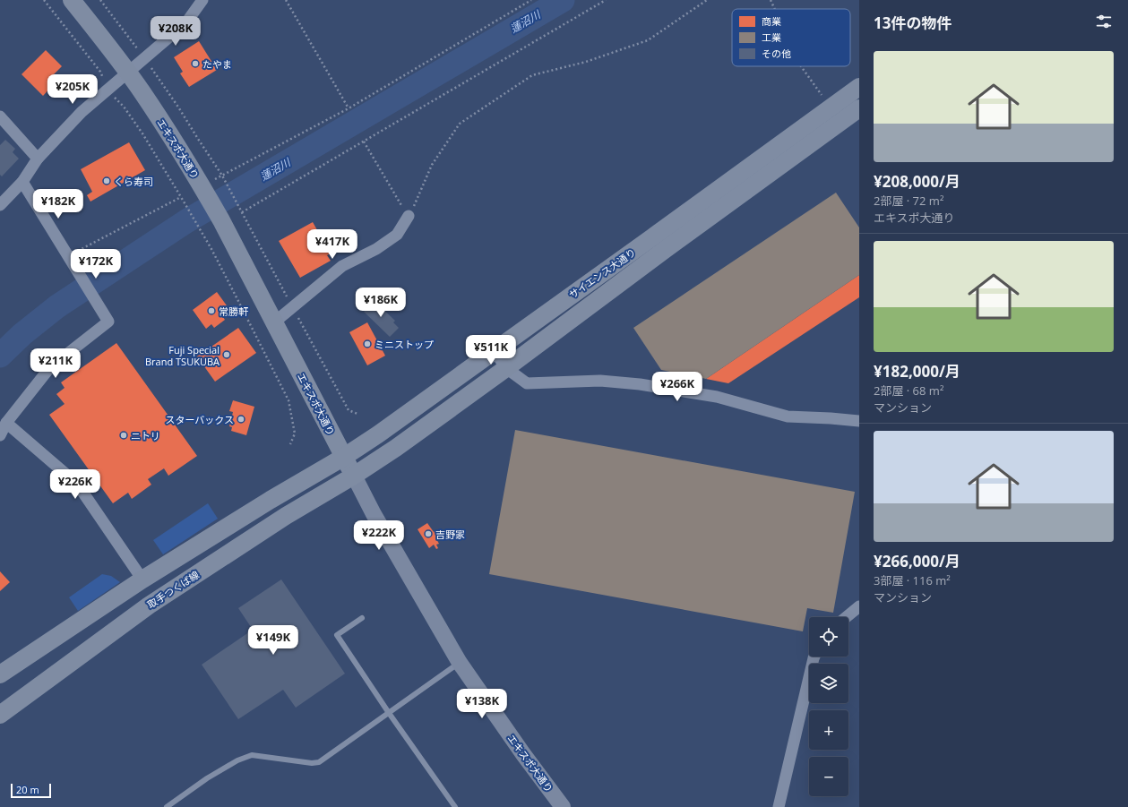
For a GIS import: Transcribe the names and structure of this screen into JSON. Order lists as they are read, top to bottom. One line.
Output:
{"streets":{"main road":["エキスポ大通り","サイエンス大通り","取手つくば線"]},"crossings":[["エキスポ大通り","サイエンス大通り"],["エキスポ大通り","取手つくば線"],["サイエンス大通り","取手つくば線"]],"water":["蓮沼川"],"places":["たやま","くら寿司","常勝軒","ミニストップ","Fuji Special Brand TSUKUBA","スターバックス","ニトリ","吉野家"],"legend":["商業","工業","その他"],"scale_bar":"20 m","page":{"heading":"13件の物件","price":["¥208K","¥205K","¥182K","¥417K","¥172K","¥186K","¥511K","¥211K","¥266K","¥226K","¥222K","¥149K","¥138K"],"list":[{"name":"¥208,000/月","note":"2部屋 · 72 m² · エキスポ大通り"},{"name":"¥182,000/月","note":"2部屋 · 68 m² · マンション"},{"name":"¥266,000/月","note":"3部屋 · 116 m² · マンション"}],"map_buttons":["+","−"],"scale":"20 m"}}
